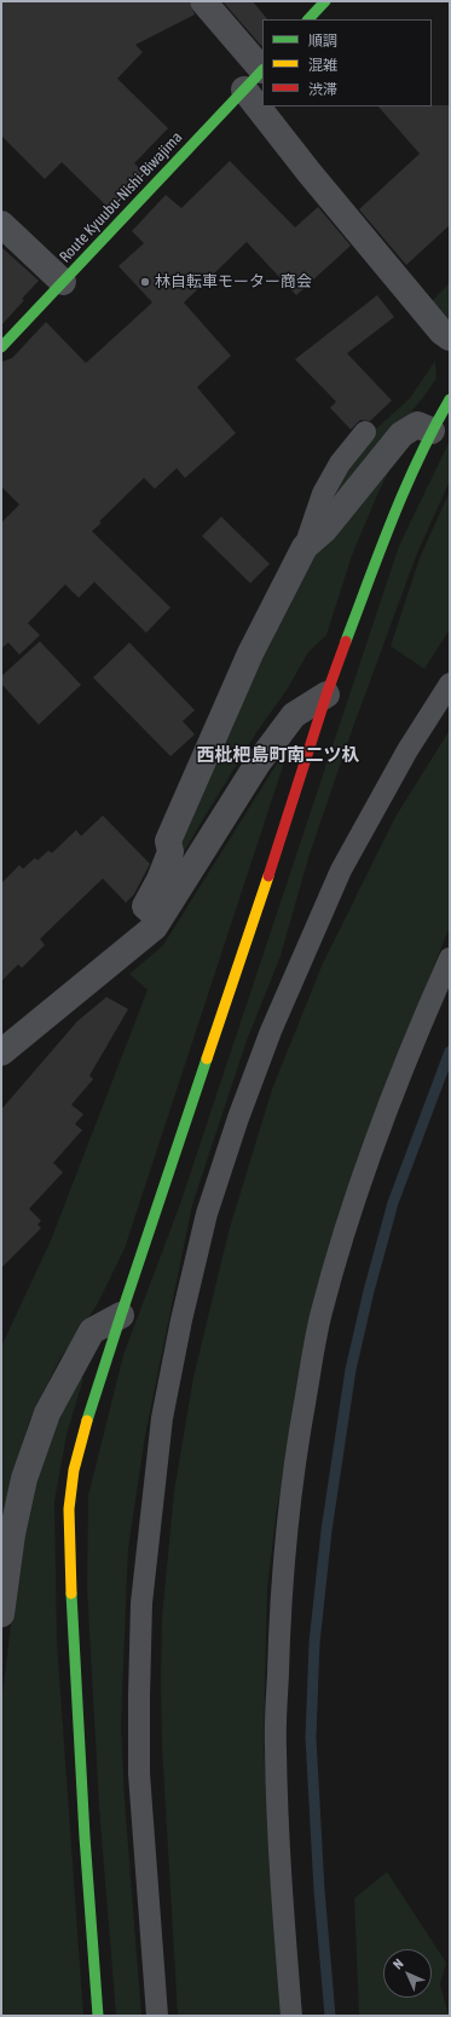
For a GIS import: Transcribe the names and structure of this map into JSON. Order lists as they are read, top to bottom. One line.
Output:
{"streets":{"street":["Route Kyuubu-Nishi-Biwajima"]},"districts":["西枇杷島町南二ツ杁"],"places":["林自転車モーター商会"],"legend":["順調","混雑","渋滞"],"north":"top left"}
